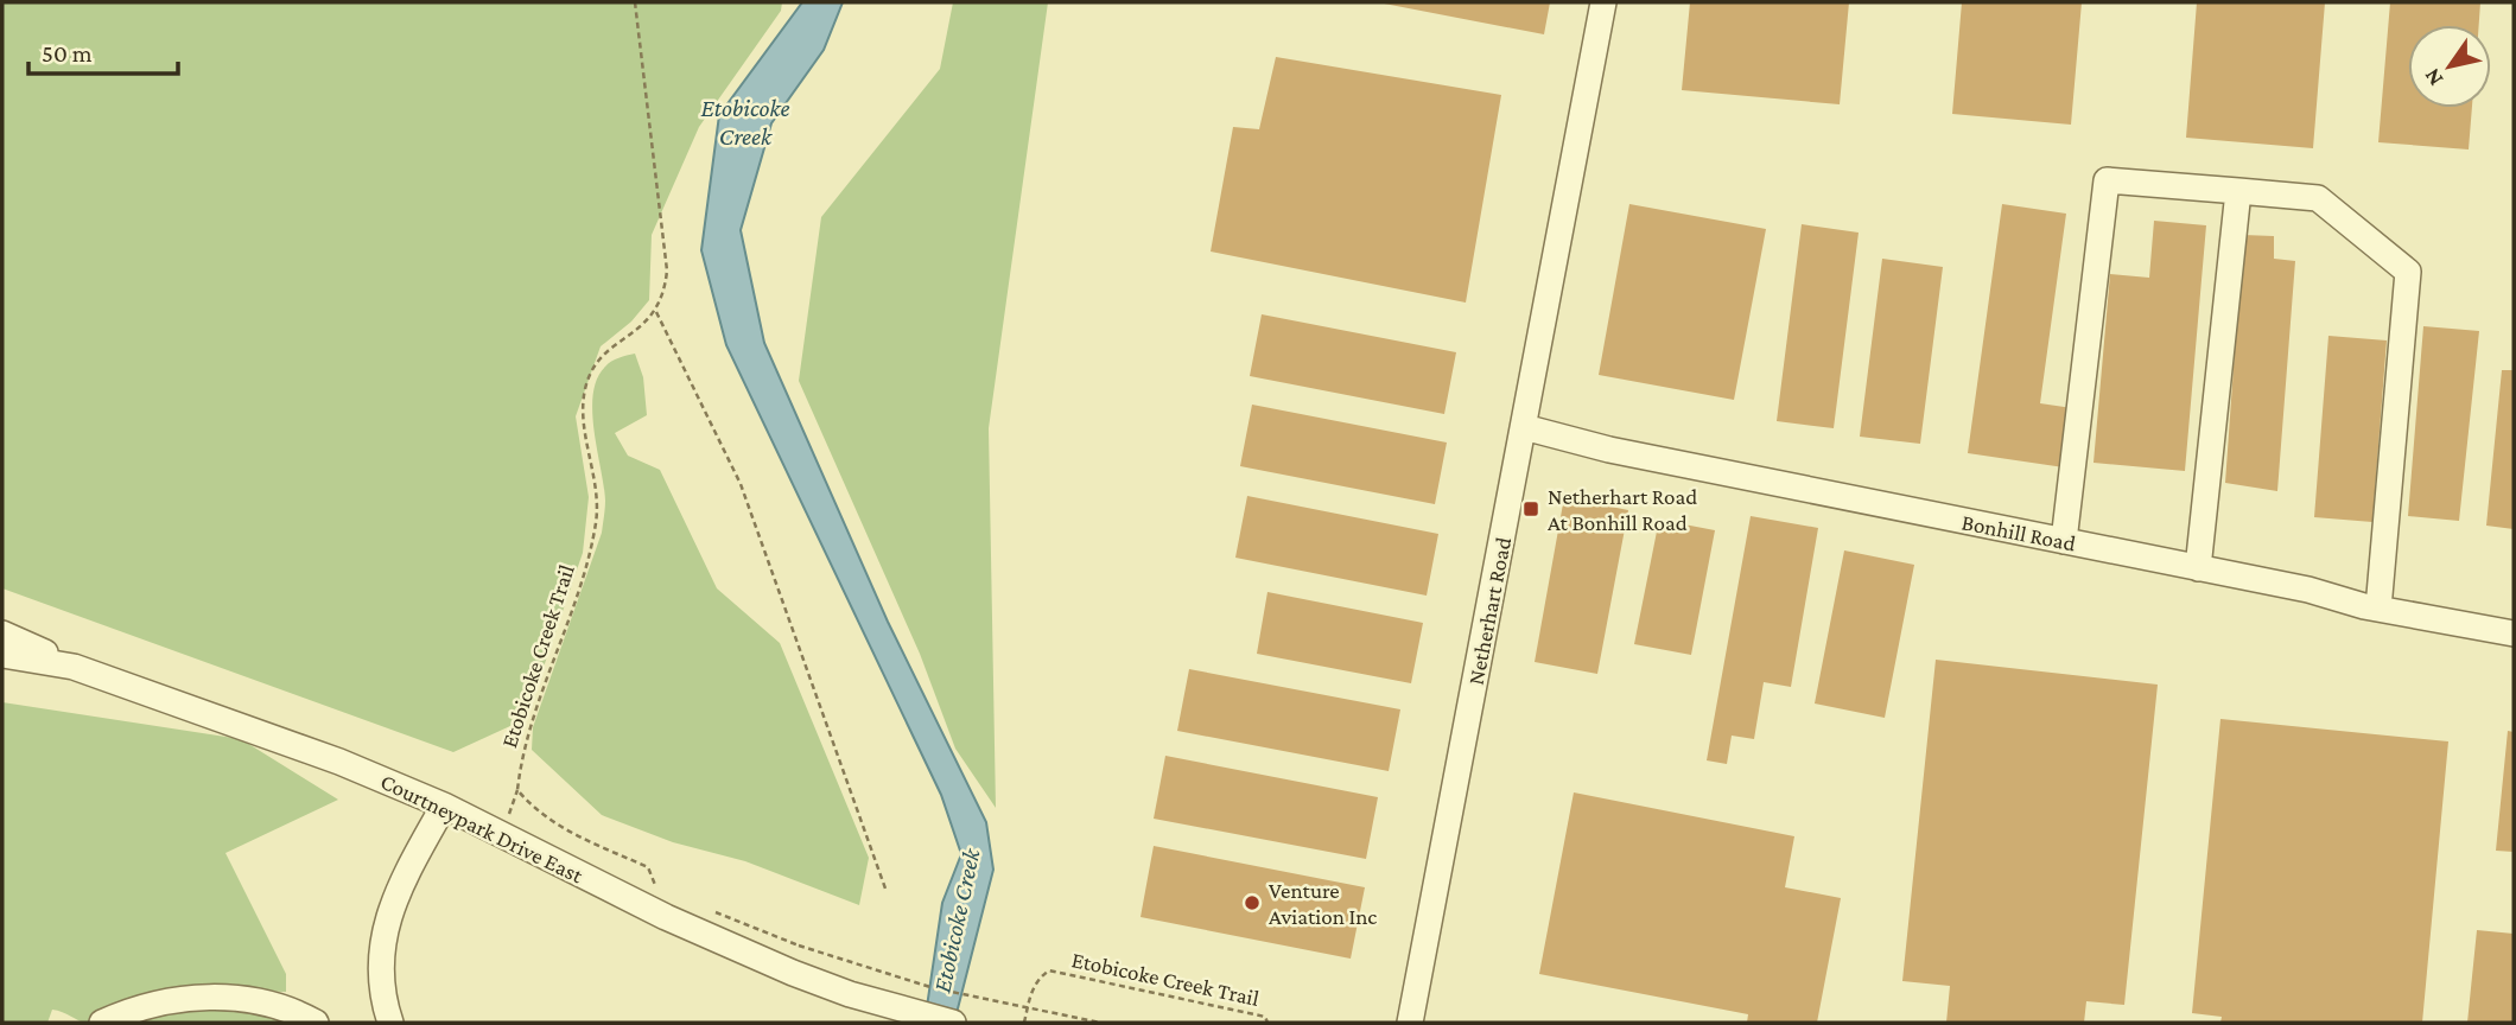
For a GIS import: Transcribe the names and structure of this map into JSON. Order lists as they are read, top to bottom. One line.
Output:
{"streets":{"street":["Bonhill Road","Netherhart Road","Courtneypark Drive East"],"path":["Etobicoke Creek Trail"]},"crossings":[["Bonhill Road","Netherhart Road"]],"water":["Etobicoke Creek"],"places":{"transit":["Netherhart Road At Bonhill Road"],"other":["Venture Aviation Inc"]},"scale_bar":"50 m","north":"bottom left"}
